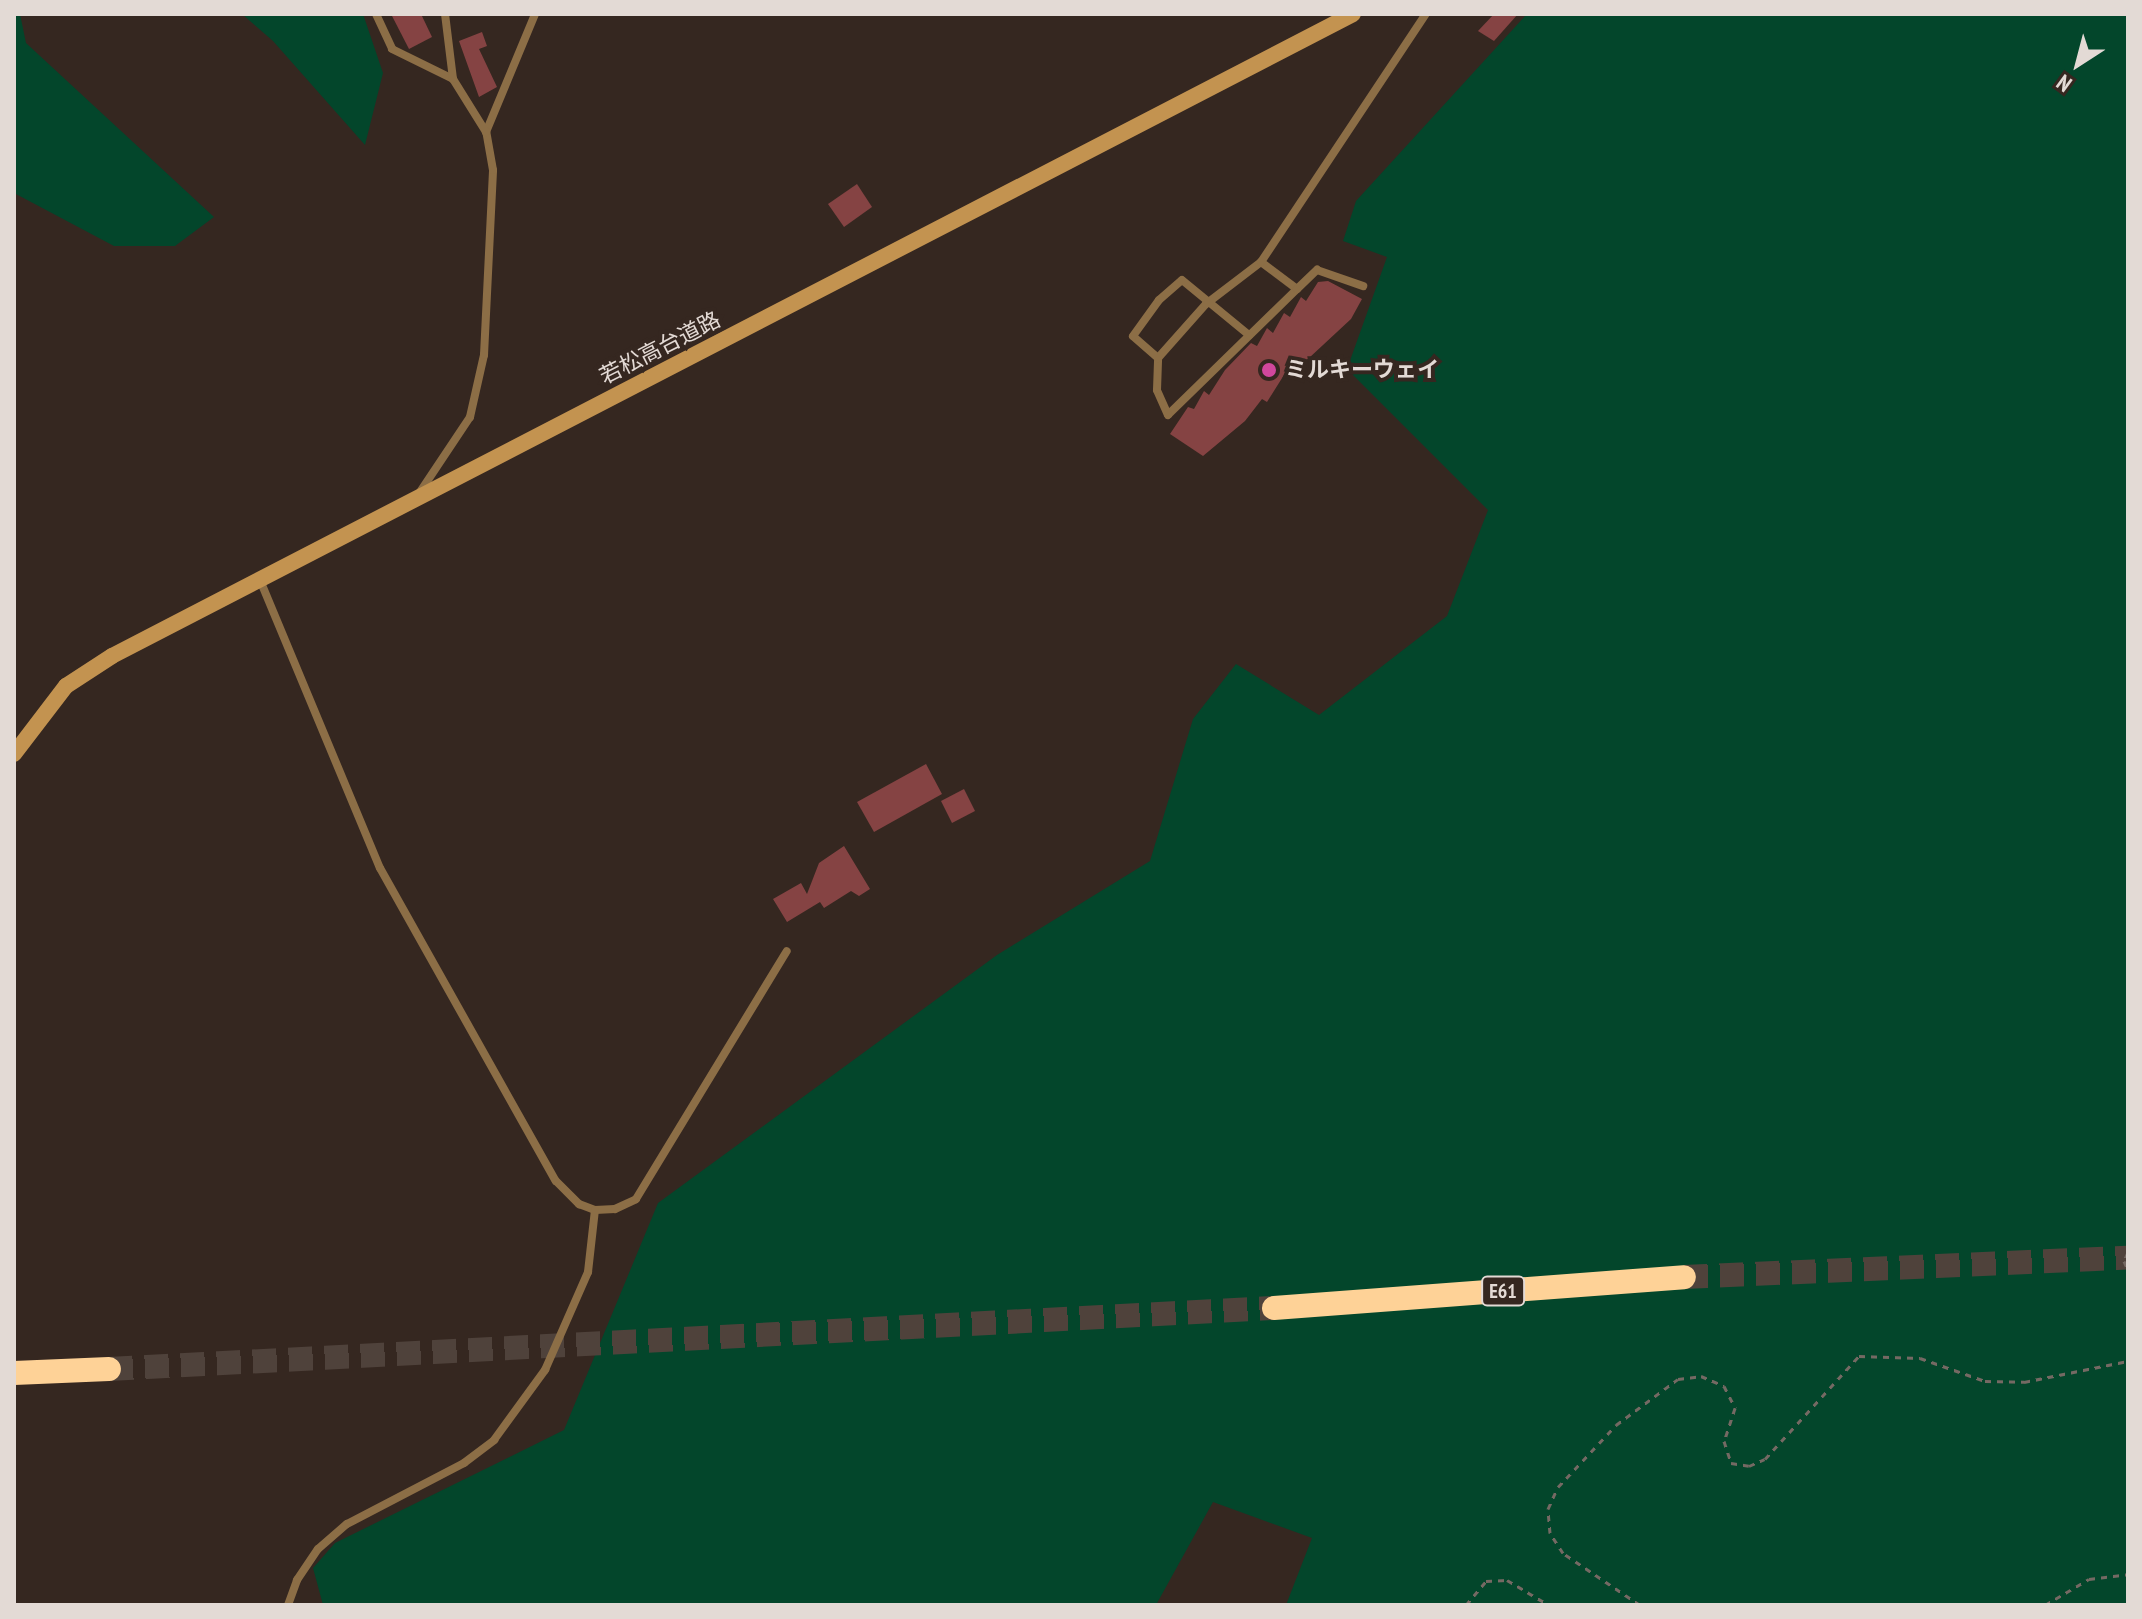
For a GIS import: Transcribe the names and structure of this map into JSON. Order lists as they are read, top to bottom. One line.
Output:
{"streets":{"highway":["E61"],"street":["若松高台道路"]},"places":["ミルキーウェイ"],"north":"bottom left"}
